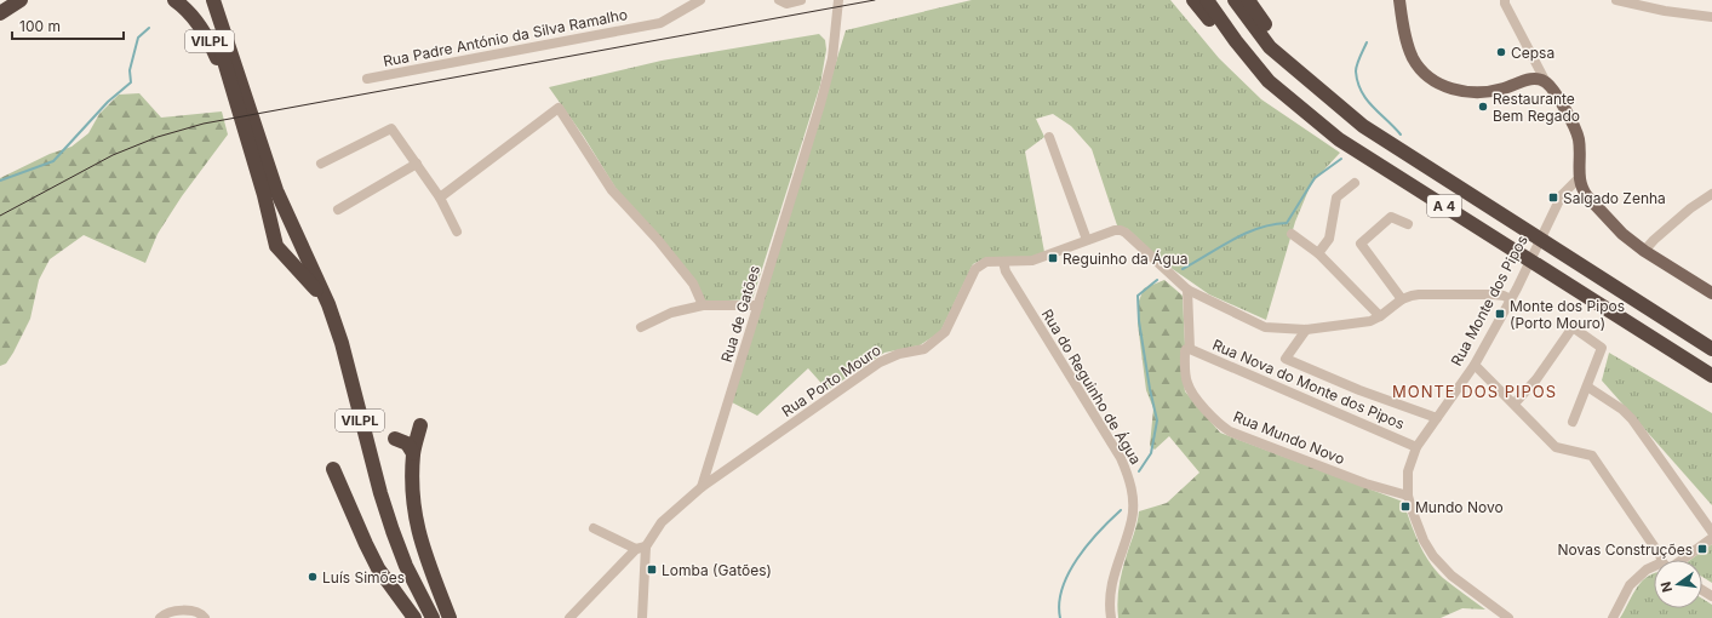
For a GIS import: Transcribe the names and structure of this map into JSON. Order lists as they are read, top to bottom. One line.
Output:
{"streets":{"highway":["VILPL","A 4"],"street":["Rua Padre António da Silva Ramalho","Rua Monte dos Pipos","Rua de Gatões","Rua Porto Mouro","Rua Nova do Monte dos Pipos","Rua do Reguinho de Água","Rua Mundo Novo"]},"crossings":[["Rua Monte dos Pipos","Rua Porto Mouro"],["Rua Monte dos Pipos","Rua Nova do Monte dos Pipos"],["Rua Monte dos Pipos","Rua Mundo Novo"],["Rua de Gatões","Rua Porto Mouro"],["Rua Porto Mouro","Rua do Reguinho de Água"],["Rua Porto Mouro","Rua Mundo Novo"],["Rua Nova do Monte dos Pipos","Rua Mundo Novo"]],"districts":["MONTE DOS PIPOS"],"places":{"other":["Cepsa","Restaurante Bem Regado","Luís Simões"],"transit":["Salgado Zenha","Reguinho da Água","Monte dos Pipos (Porto Mouro)","Mundo Novo","Novas Construções","Lomba (Gatões)"]},"scale_bar":"100 m","north":"left"}
